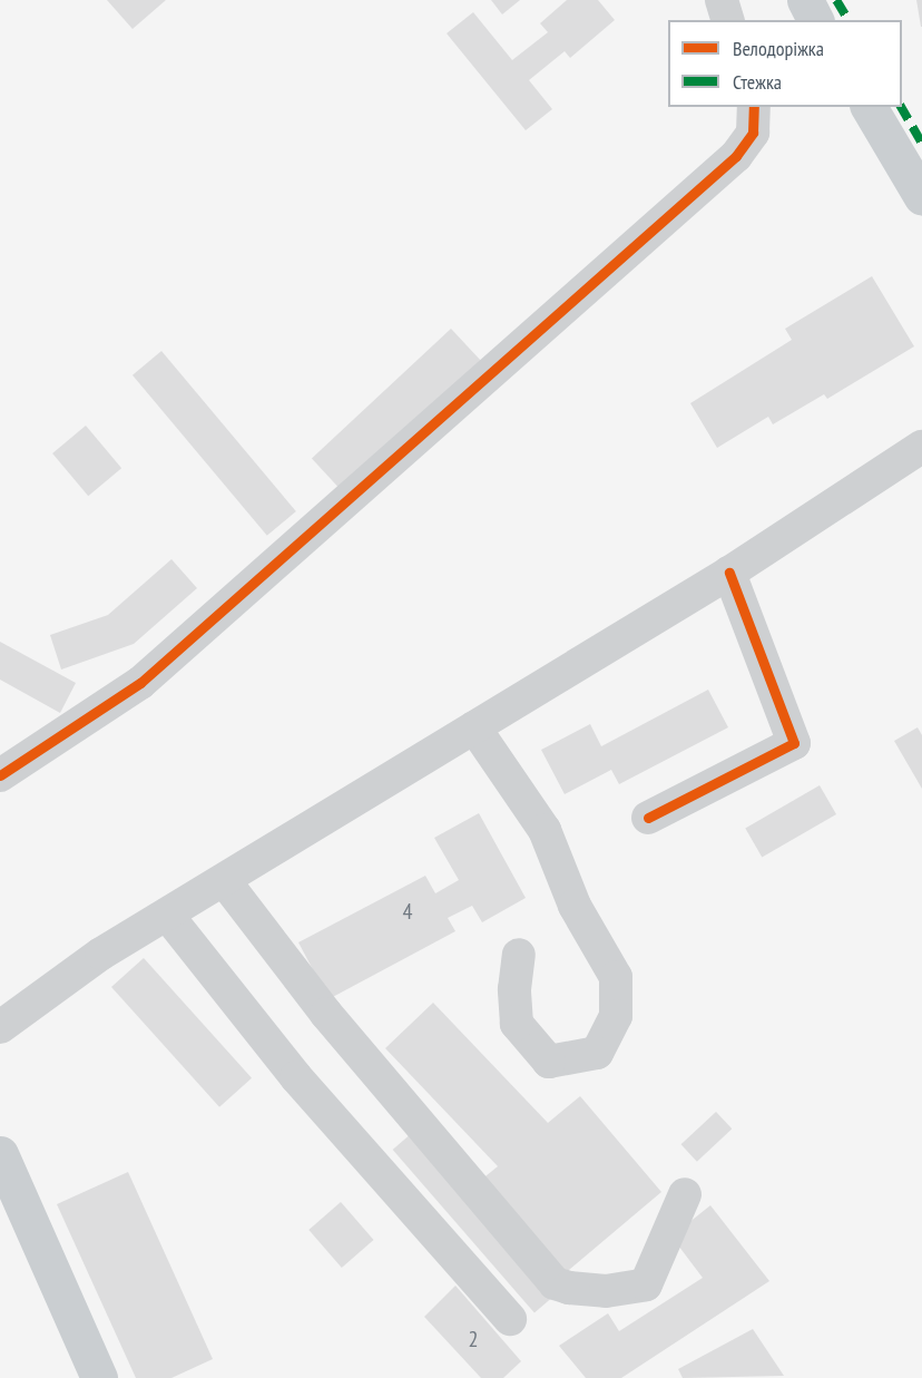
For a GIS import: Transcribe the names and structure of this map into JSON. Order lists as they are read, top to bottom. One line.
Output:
{"house_numbers":["4","2"],"legend":["Велодоріжка","Стежка"]}
